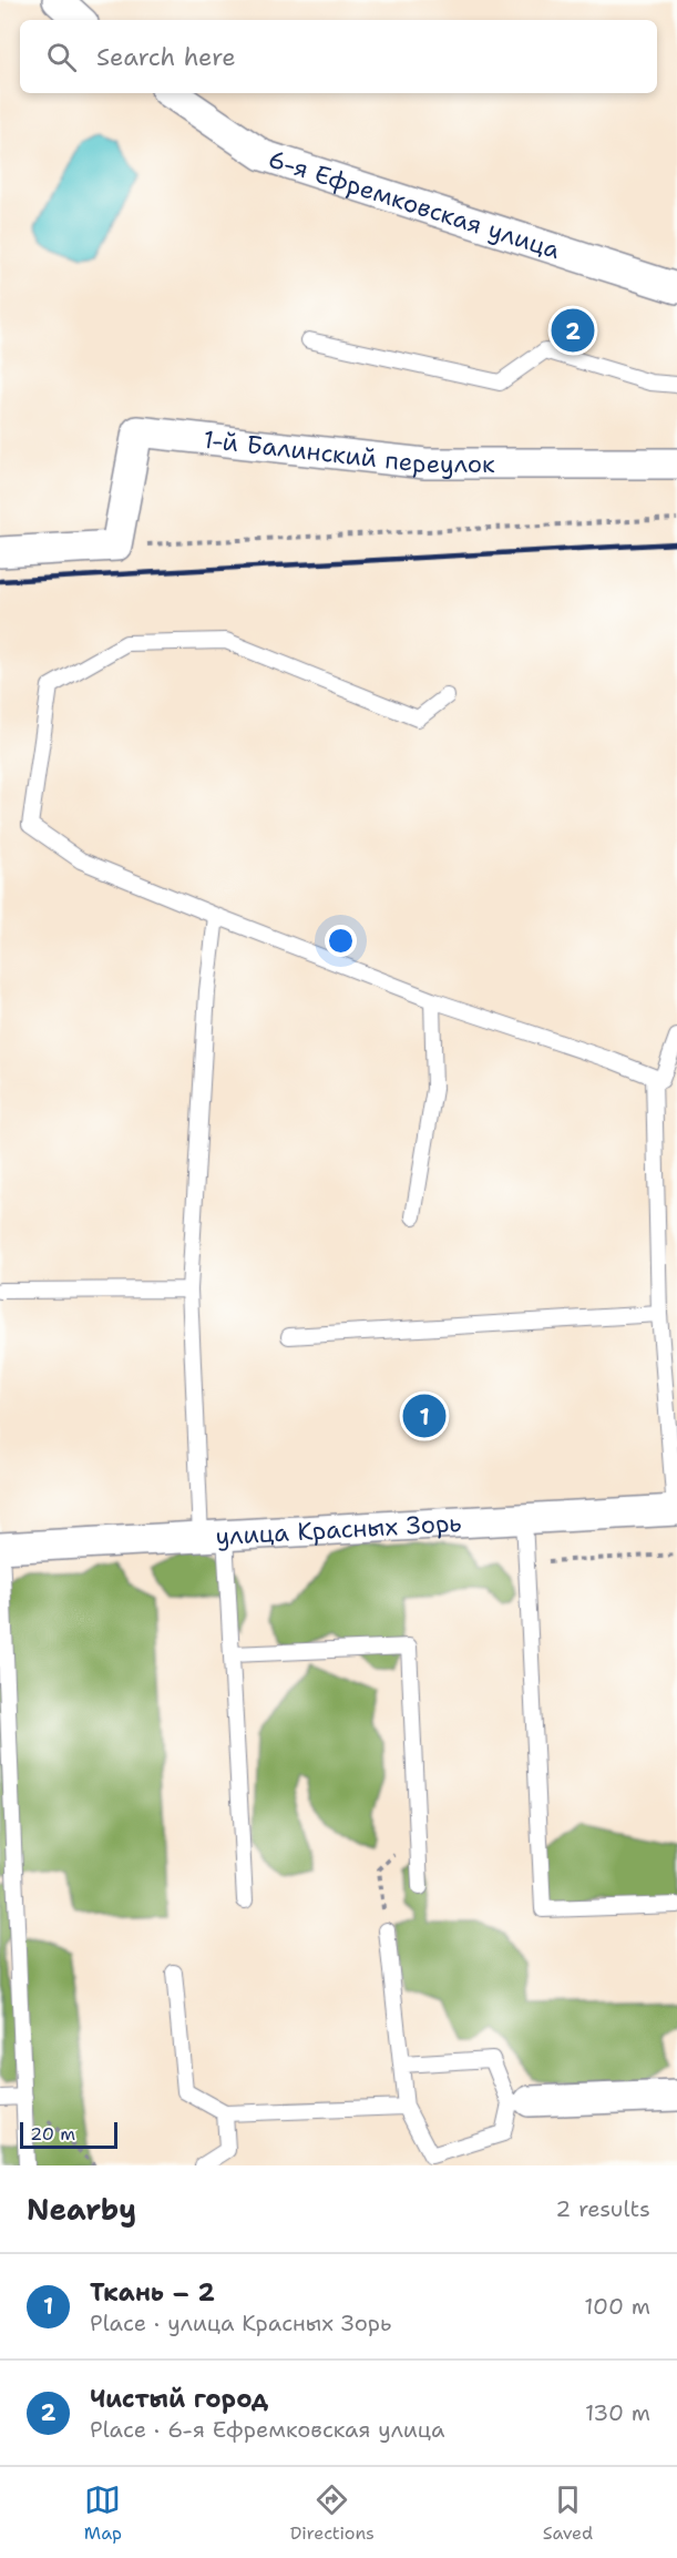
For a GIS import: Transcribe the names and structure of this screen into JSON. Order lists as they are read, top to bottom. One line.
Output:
{"streets":{"street":["6-я Ефремковская улица","1-й Балинский переулок","улица Красных Зорь"]},"scale_bar":"20 m","page":{"search":"Search here","pins":["2","1"],"scale":"20 m","heading":["Nearby","2 results"],"list":[{"mark":"1","name":"Ткань – 2","note":"Place · улица Красных Зорь","value":"100 m"},{"mark":"2","name":"Чистый город","note":"Place · 6-я Ефремковская улица","value":"130 m"}],"nav":["Map","Directions","Saved"]}}
